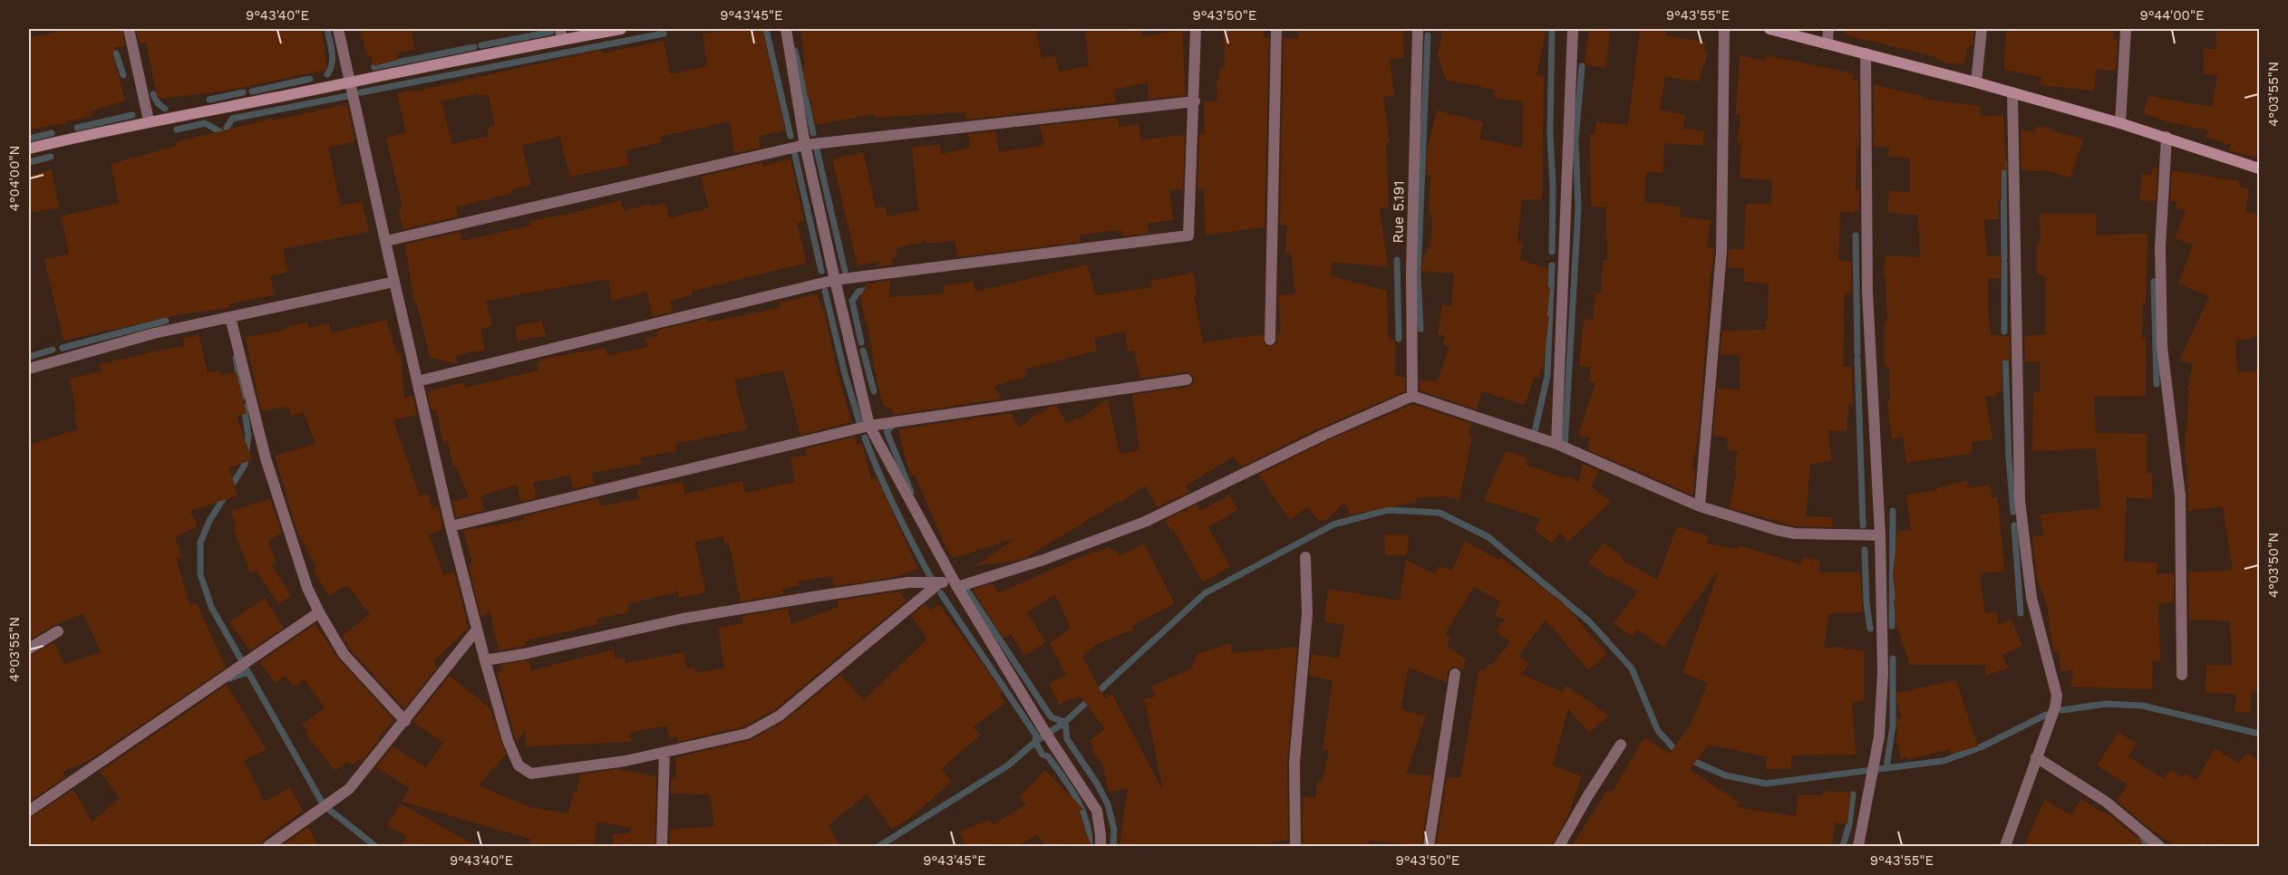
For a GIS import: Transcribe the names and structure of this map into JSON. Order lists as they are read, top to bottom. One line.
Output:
{"streets":{"street":["Rue 5.191"]},"coordinates":["9°43'40\"E","9°43'45\"E","9°43'50\"E","9°43'55\"E","9°44'00\"E","4°03'55\"N","4°04'00\"N","4°03'50\"N"]}
